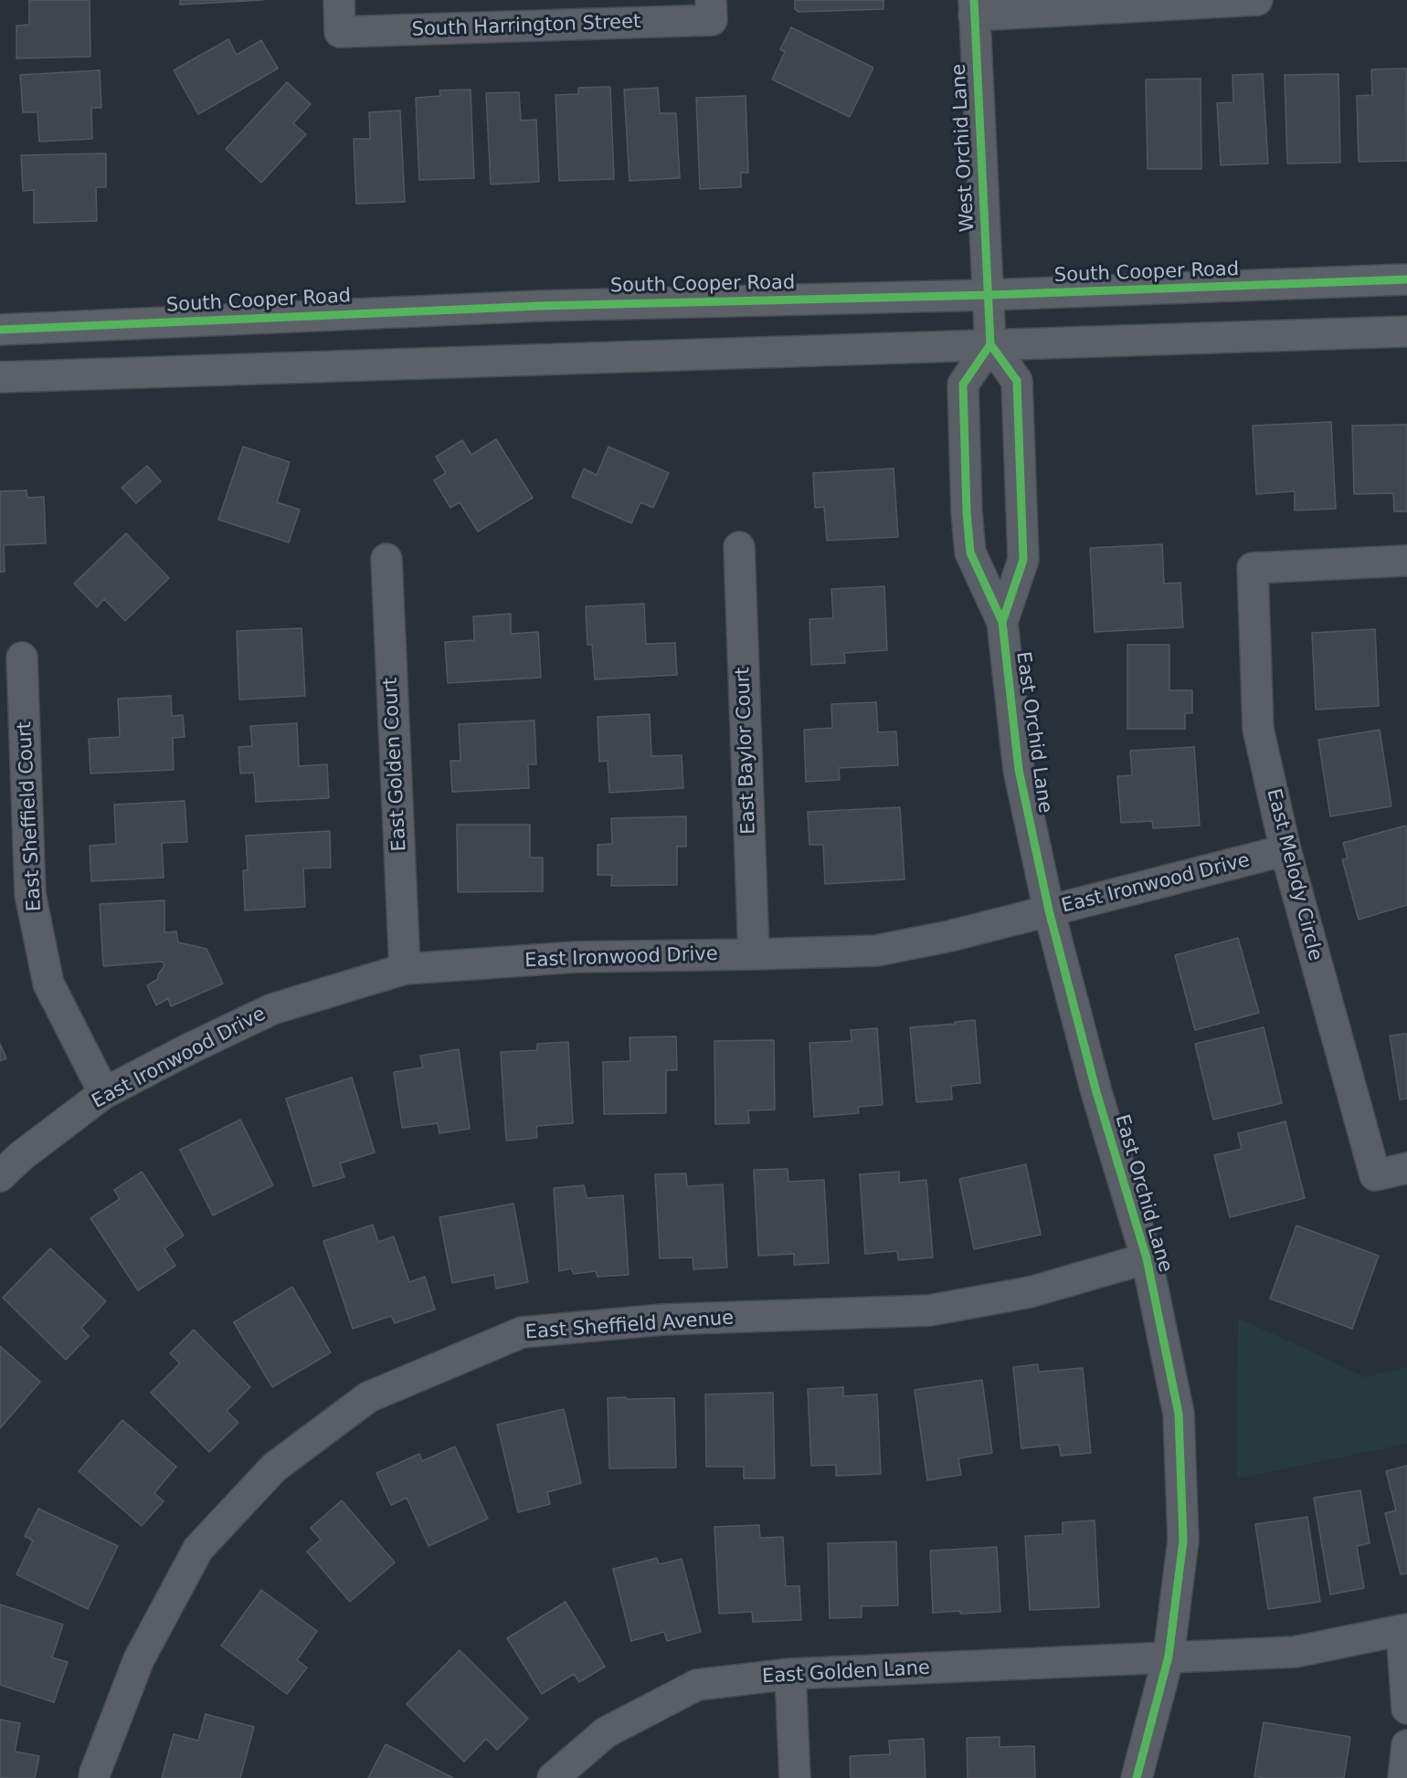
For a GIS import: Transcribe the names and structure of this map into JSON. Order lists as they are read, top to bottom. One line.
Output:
{"streets":{"main road":["South Cooper Road"],"street":["South Harrington Street","West Orchid Lane","East Orchid Lane","East Baylor Court","East Golden Court","East Sheffield Court","East Melody Circle","East Ironwood Drive","East Sheffield Avenue","East Golden Lane"]},"crossings":[["West Orchid Lane","South Cooper Road"],["East Orchid Lane","East Ironwood Drive"],["East Orchid Lane","East Sheffield Avenue"],["East Orchid Lane","East Golden Lane"],["East Baylor Court","East Ironwood Drive"],["East Golden Court","East Ironwood Drive"],["East Sheffield Court","East Ironwood Drive"],["East Melody Circle","East Ironwood Drive"]]}
